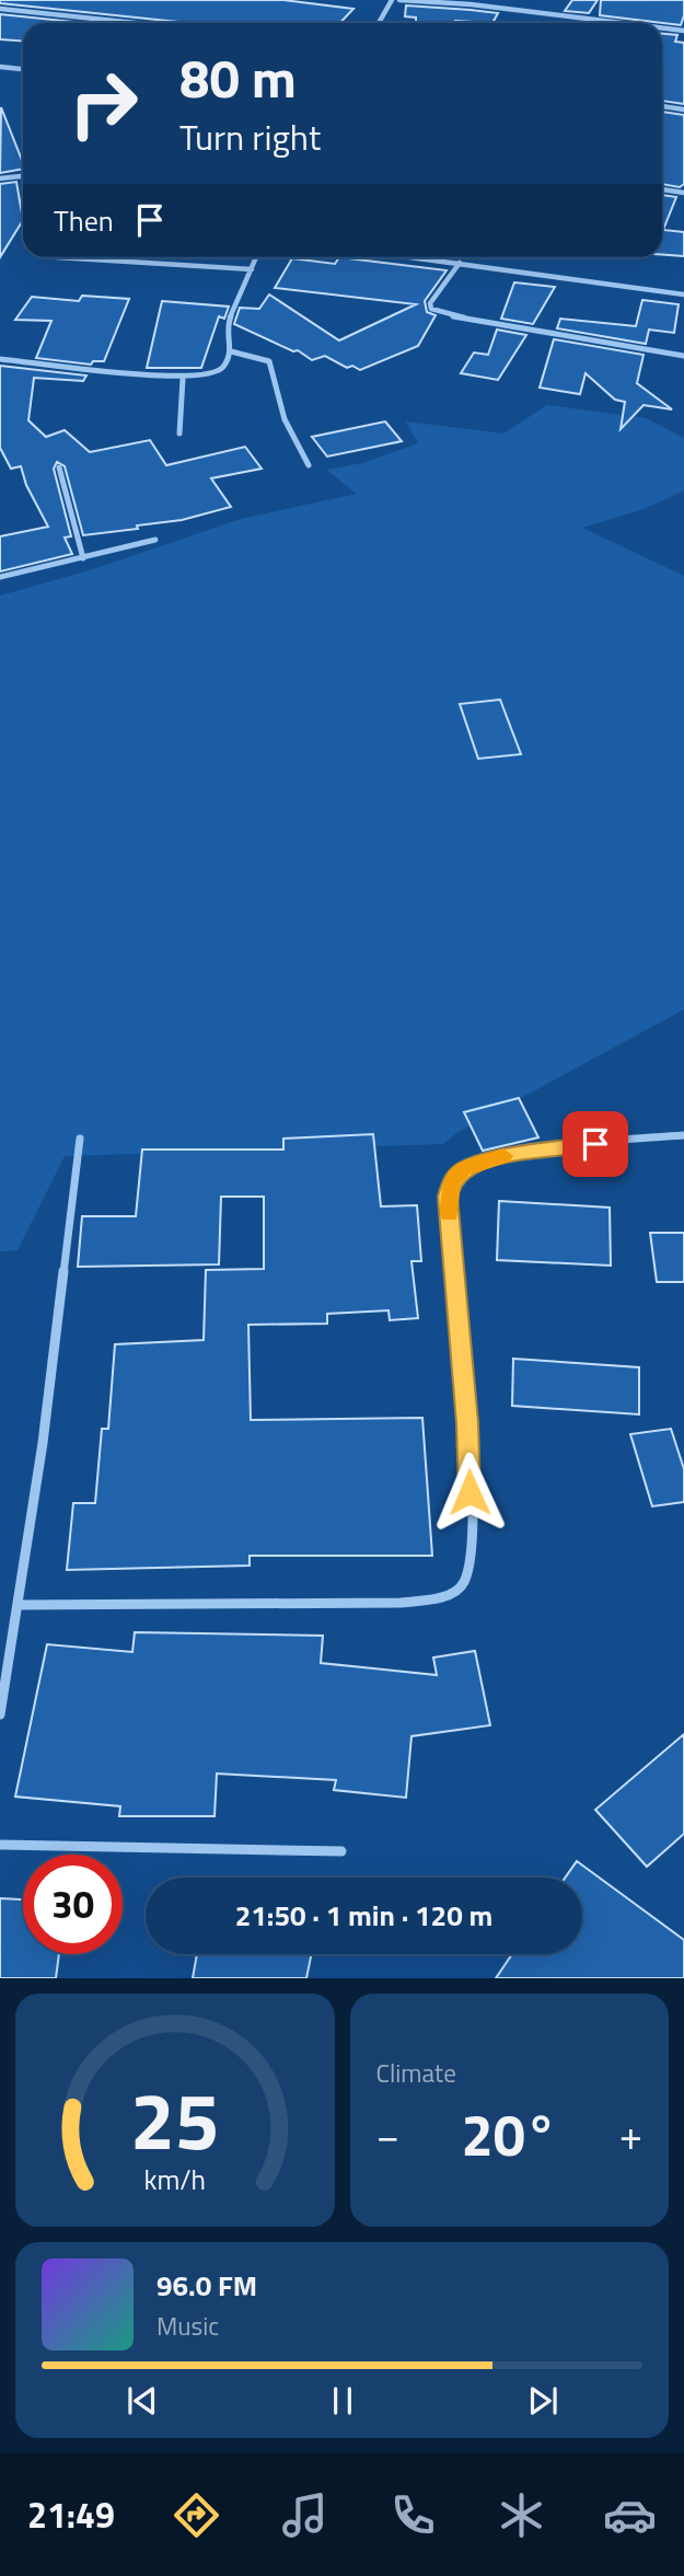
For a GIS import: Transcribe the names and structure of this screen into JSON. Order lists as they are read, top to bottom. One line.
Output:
{"page":{"turn":["80 m","Turn right"],"then":"Then","limit":"30","trip":"21:50 · 1 min · 120 m","tile":"Climate","heat":["−","20°","+"],"song":["96.0 FM","Music"],"tabs":"21:49","gauge":["25","km/h"]}}
